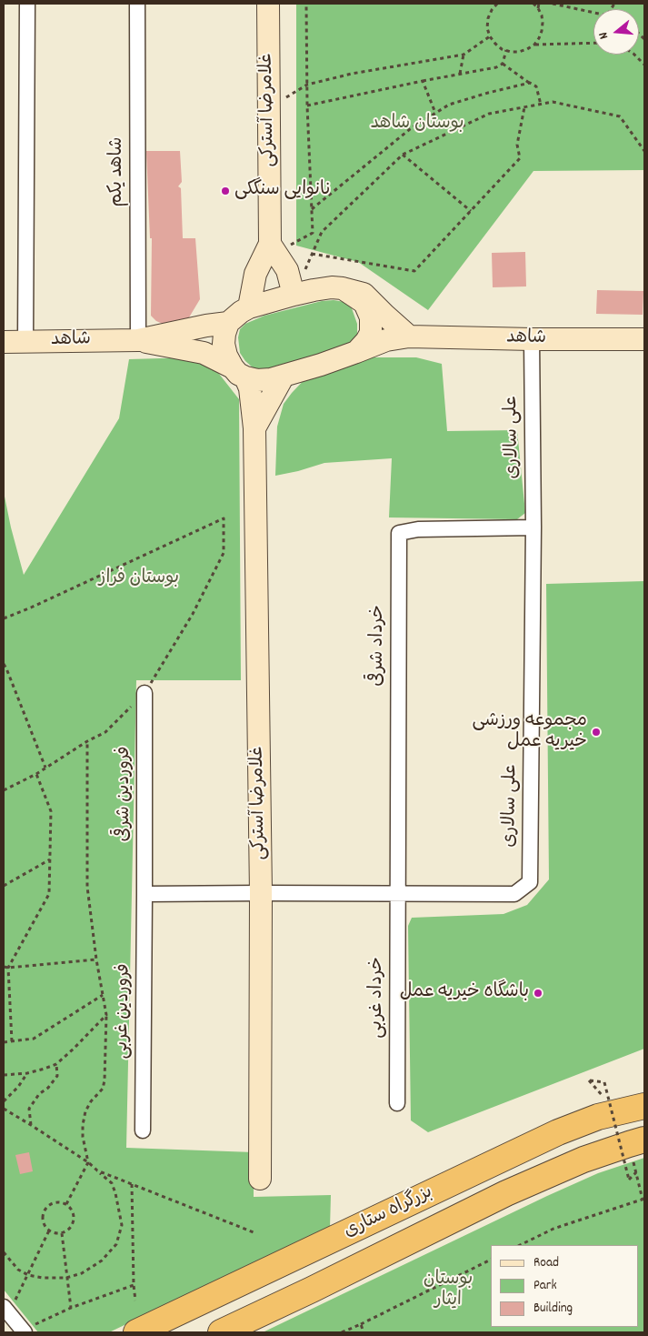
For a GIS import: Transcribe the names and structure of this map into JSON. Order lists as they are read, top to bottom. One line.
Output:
{"streets":{"highway":["بزرگراه ستاری"],"street":["غلامرضا آسترکی","شاهد یکم","شاهد","علی سالاری","خرداد شرقی","فروردین شرقی","خرداد غربی","فروردین غربی"]},"crossings":[["غلامرضا آسترکی","شاهد"],["غلامرضا آسترکی","علی سالاری"],["شاهد یکم","شاهد"],["شاهد","علی سالاری"],["علی سالاری","خرداد شرقی"],["علی سالاری","فروردین شرقی"],["علی سالاری","خرداد غربی"],["علی سالاری","فروردین غربی"],["خرداد شرقی","خرداد غربی"],["فروردین شرقی","فروردین غربی"]],"parks":["بوستان شاهد","بوستان فراز","بوستان ایثار"],"places":["نانوایی سنگکی","مجموعه ورزشی خیریه عمل","باشگاه خیریه عمل"],"legend":["Road","Park","Building"],"north":"left"}
